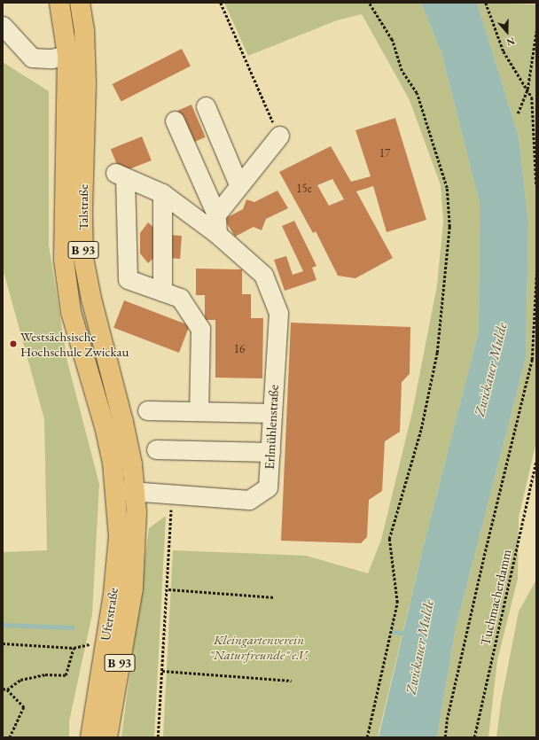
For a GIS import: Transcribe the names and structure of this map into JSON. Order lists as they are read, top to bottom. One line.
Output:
{"streets":{"main road":["Talstraße","B 93","Uferstraße"],"street":["Erlmühlenstraße"],"path":["Tuchmacherdamm"]},"crossings":[["Talstraße","Erlmühlenstraße"],["Talstraße","Uferstraße"],["Erlmühlenstraße","Uferstraße"]],"water":["Zwickauer Mulde"],"parks":["Kleingartenverein \"Naturfreunde\" e.V."],"places":["Westsächsische Hochschule Zwickau"],"house_numbers":["17","15e","16"],"north":"bottom"}
